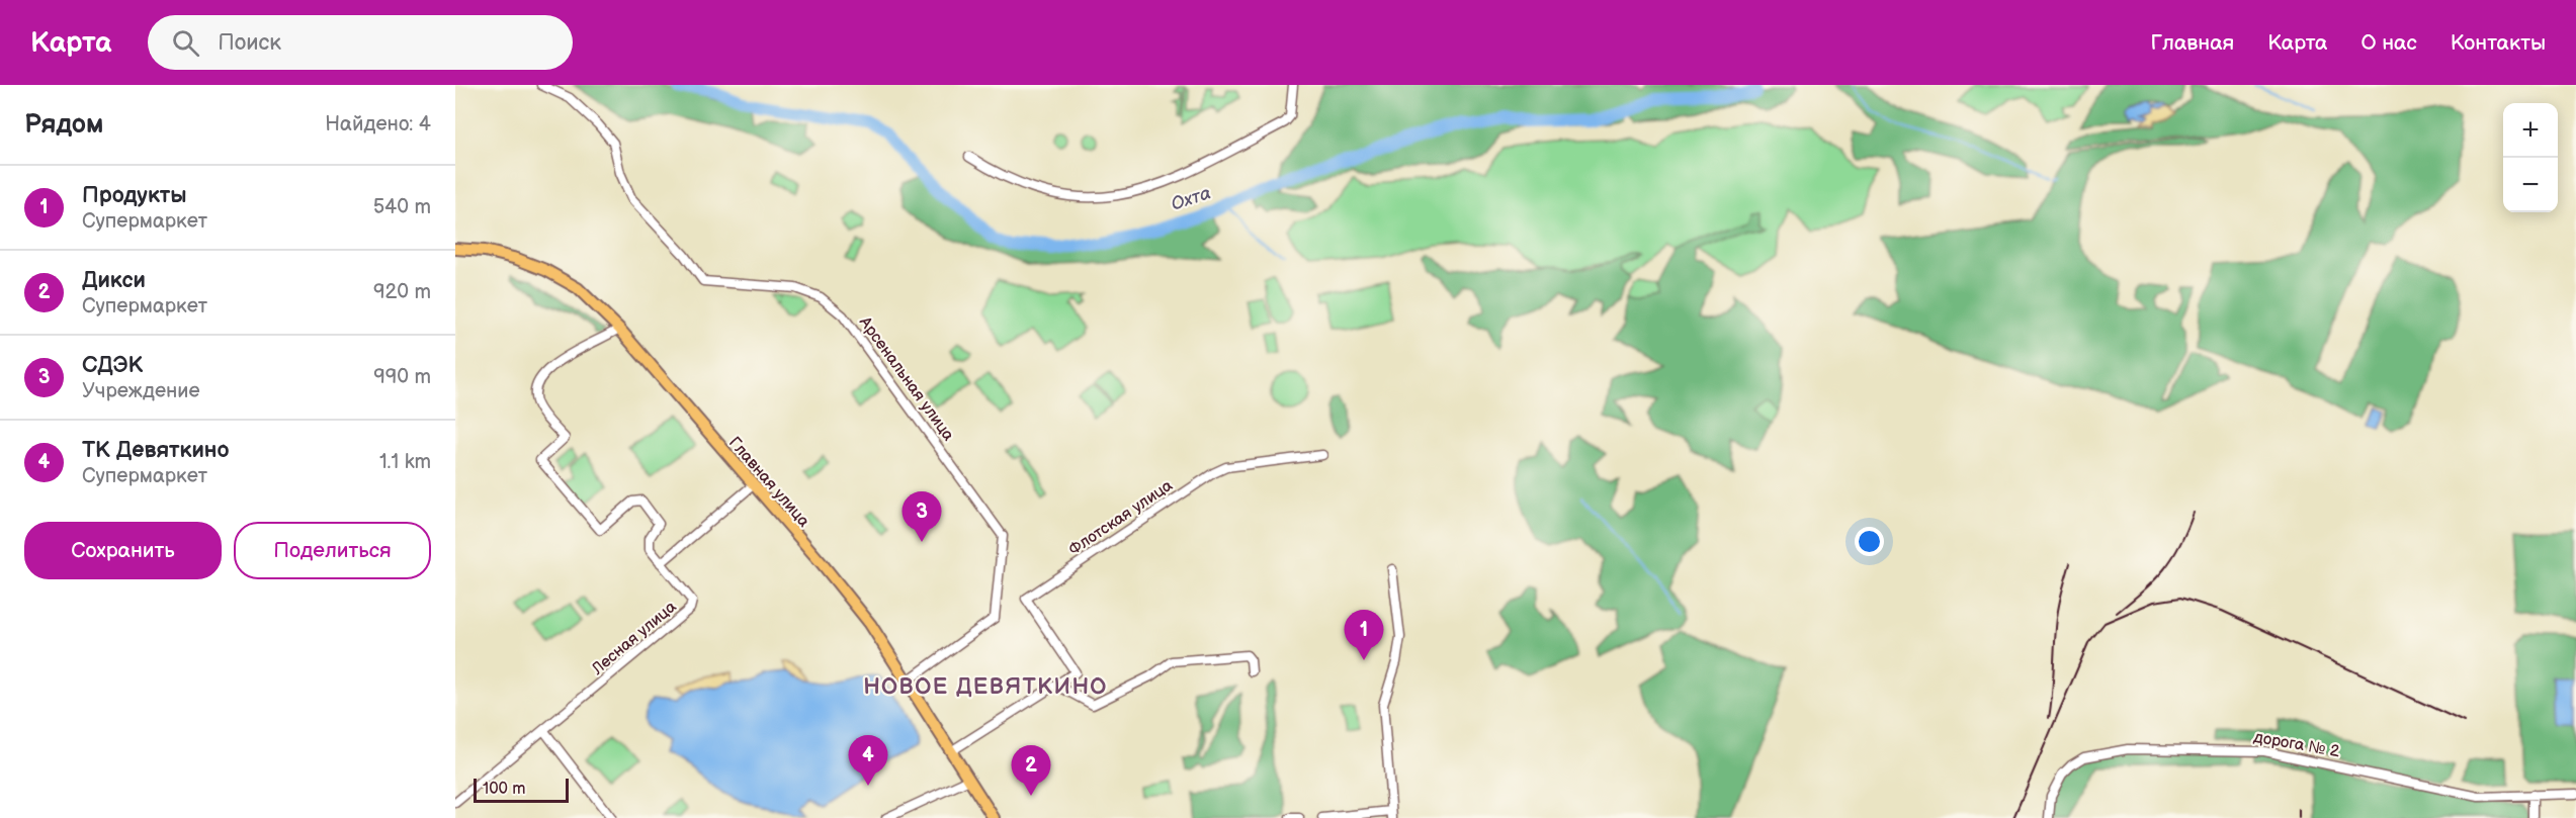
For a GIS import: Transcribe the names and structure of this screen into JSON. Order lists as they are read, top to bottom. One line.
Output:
{"streets":{"main road":["Главная улица"],"street":["Арсенальная улица","Флотская улица","Лесная улица","дорога № 2"]},"crossings":[["Арсенальная улица","Главная улица"],["Главная улица","Лесная улица"]],"districts":["НОВОЕ ДЕВЯТКИНО"],"water":["Охта"],"scale_bar":"100 m","page":{"header":"Карта","search":"Поиск","nav":["Главная","Карта","О нас","Контакты"],"heading":["Рядом","Найдено: 4"],"map_buttons":["+","−"],"list":[{"mark":"1","name":"Продукты","note":"Супермаркет","value":"540 m"},{"mark":"2","name":"Дикси","note":"Супермаркет","value":"920 m"},{"mark":"3","name":"СДЭК","note":"Учреждение","value":"990 m"},{"mark":"4","name":"ТК Девяткино","note":"Супермаркет","value":"1.1 km"}],"pins":["3","1","4","2"],"buttons":["Сохранить","Поделиться"],"scale":"100 m"}}
